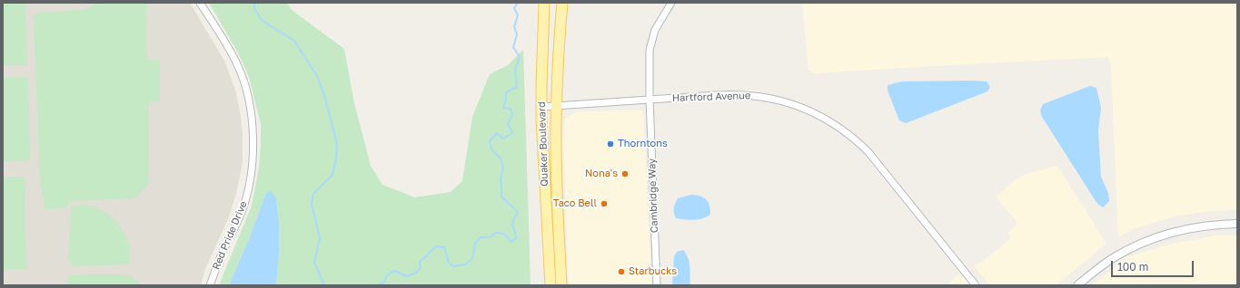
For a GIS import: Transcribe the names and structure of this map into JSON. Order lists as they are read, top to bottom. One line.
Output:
{"streets":{"main road":["Quaker Boulevard"],"street":["Hartford Avenue","Cambridge Way","Red Pride Drive"]},"crossings":[["Hartford Avenue","Quaker Boulevard"],["Hartford Avenue","Cambridge Way"]],"places":["Thorntons","Nona's","Taco Bell","Starbucks"],"scale_bar":"100 m"}
